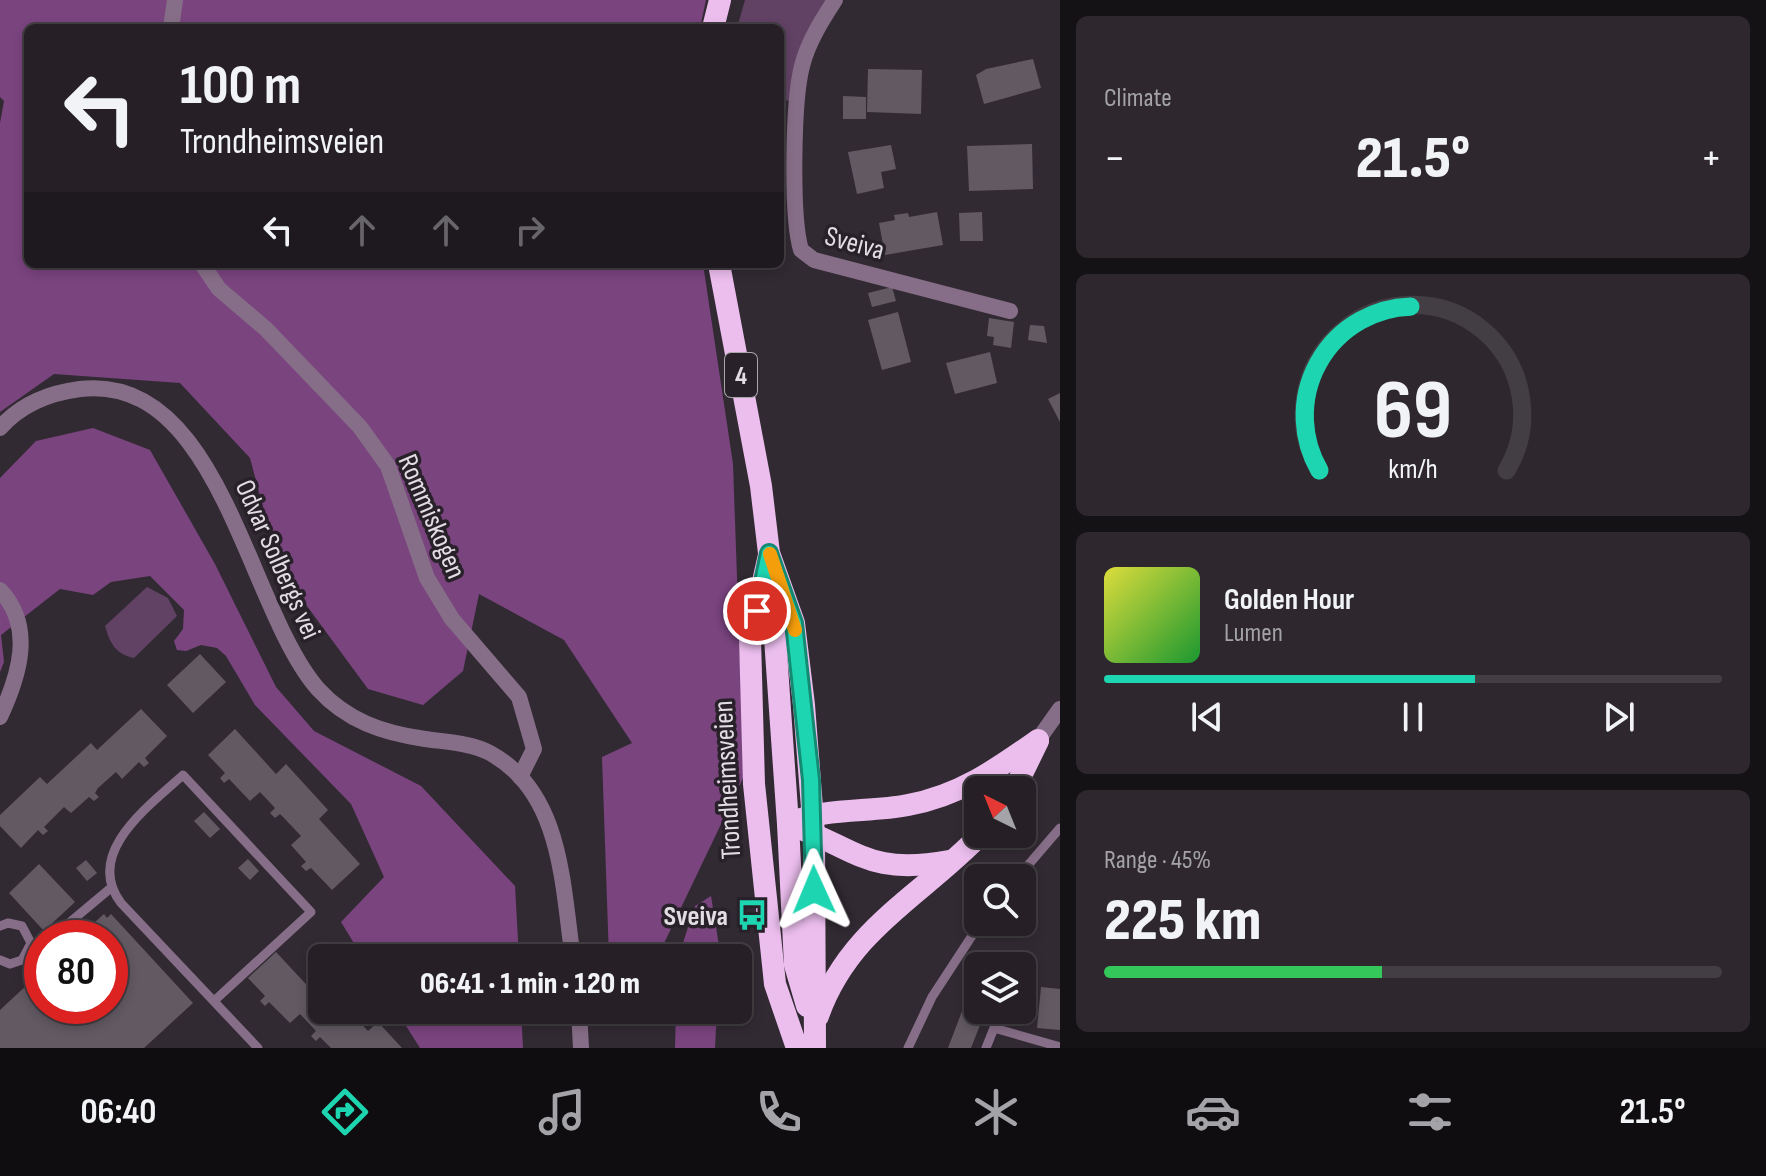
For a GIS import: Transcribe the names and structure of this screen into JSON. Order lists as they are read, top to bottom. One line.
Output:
{"streets":{"highway":["4","Trondheimsveien"],"street":["Sveiva","Rommiskogen","Odvar Solbergs vei"]},"crossings":[["Rommiskogen","Odvar Solbergs vei"]],"places":{"bus stop":["Sveiva"]},"north":"top left","page":{"tile":["Climate",["Range · 45%","225 km"]],"turn":["100 m","Trondheimsveien"],"heat":["−","21.5°","+"],"song":["Golden Hour","Lumen"],"limit":"80","trip":"06:41 · 1 min · 120 m","tabs":["06:40","21.5°"],"gauge":["69","km/h"]}}
